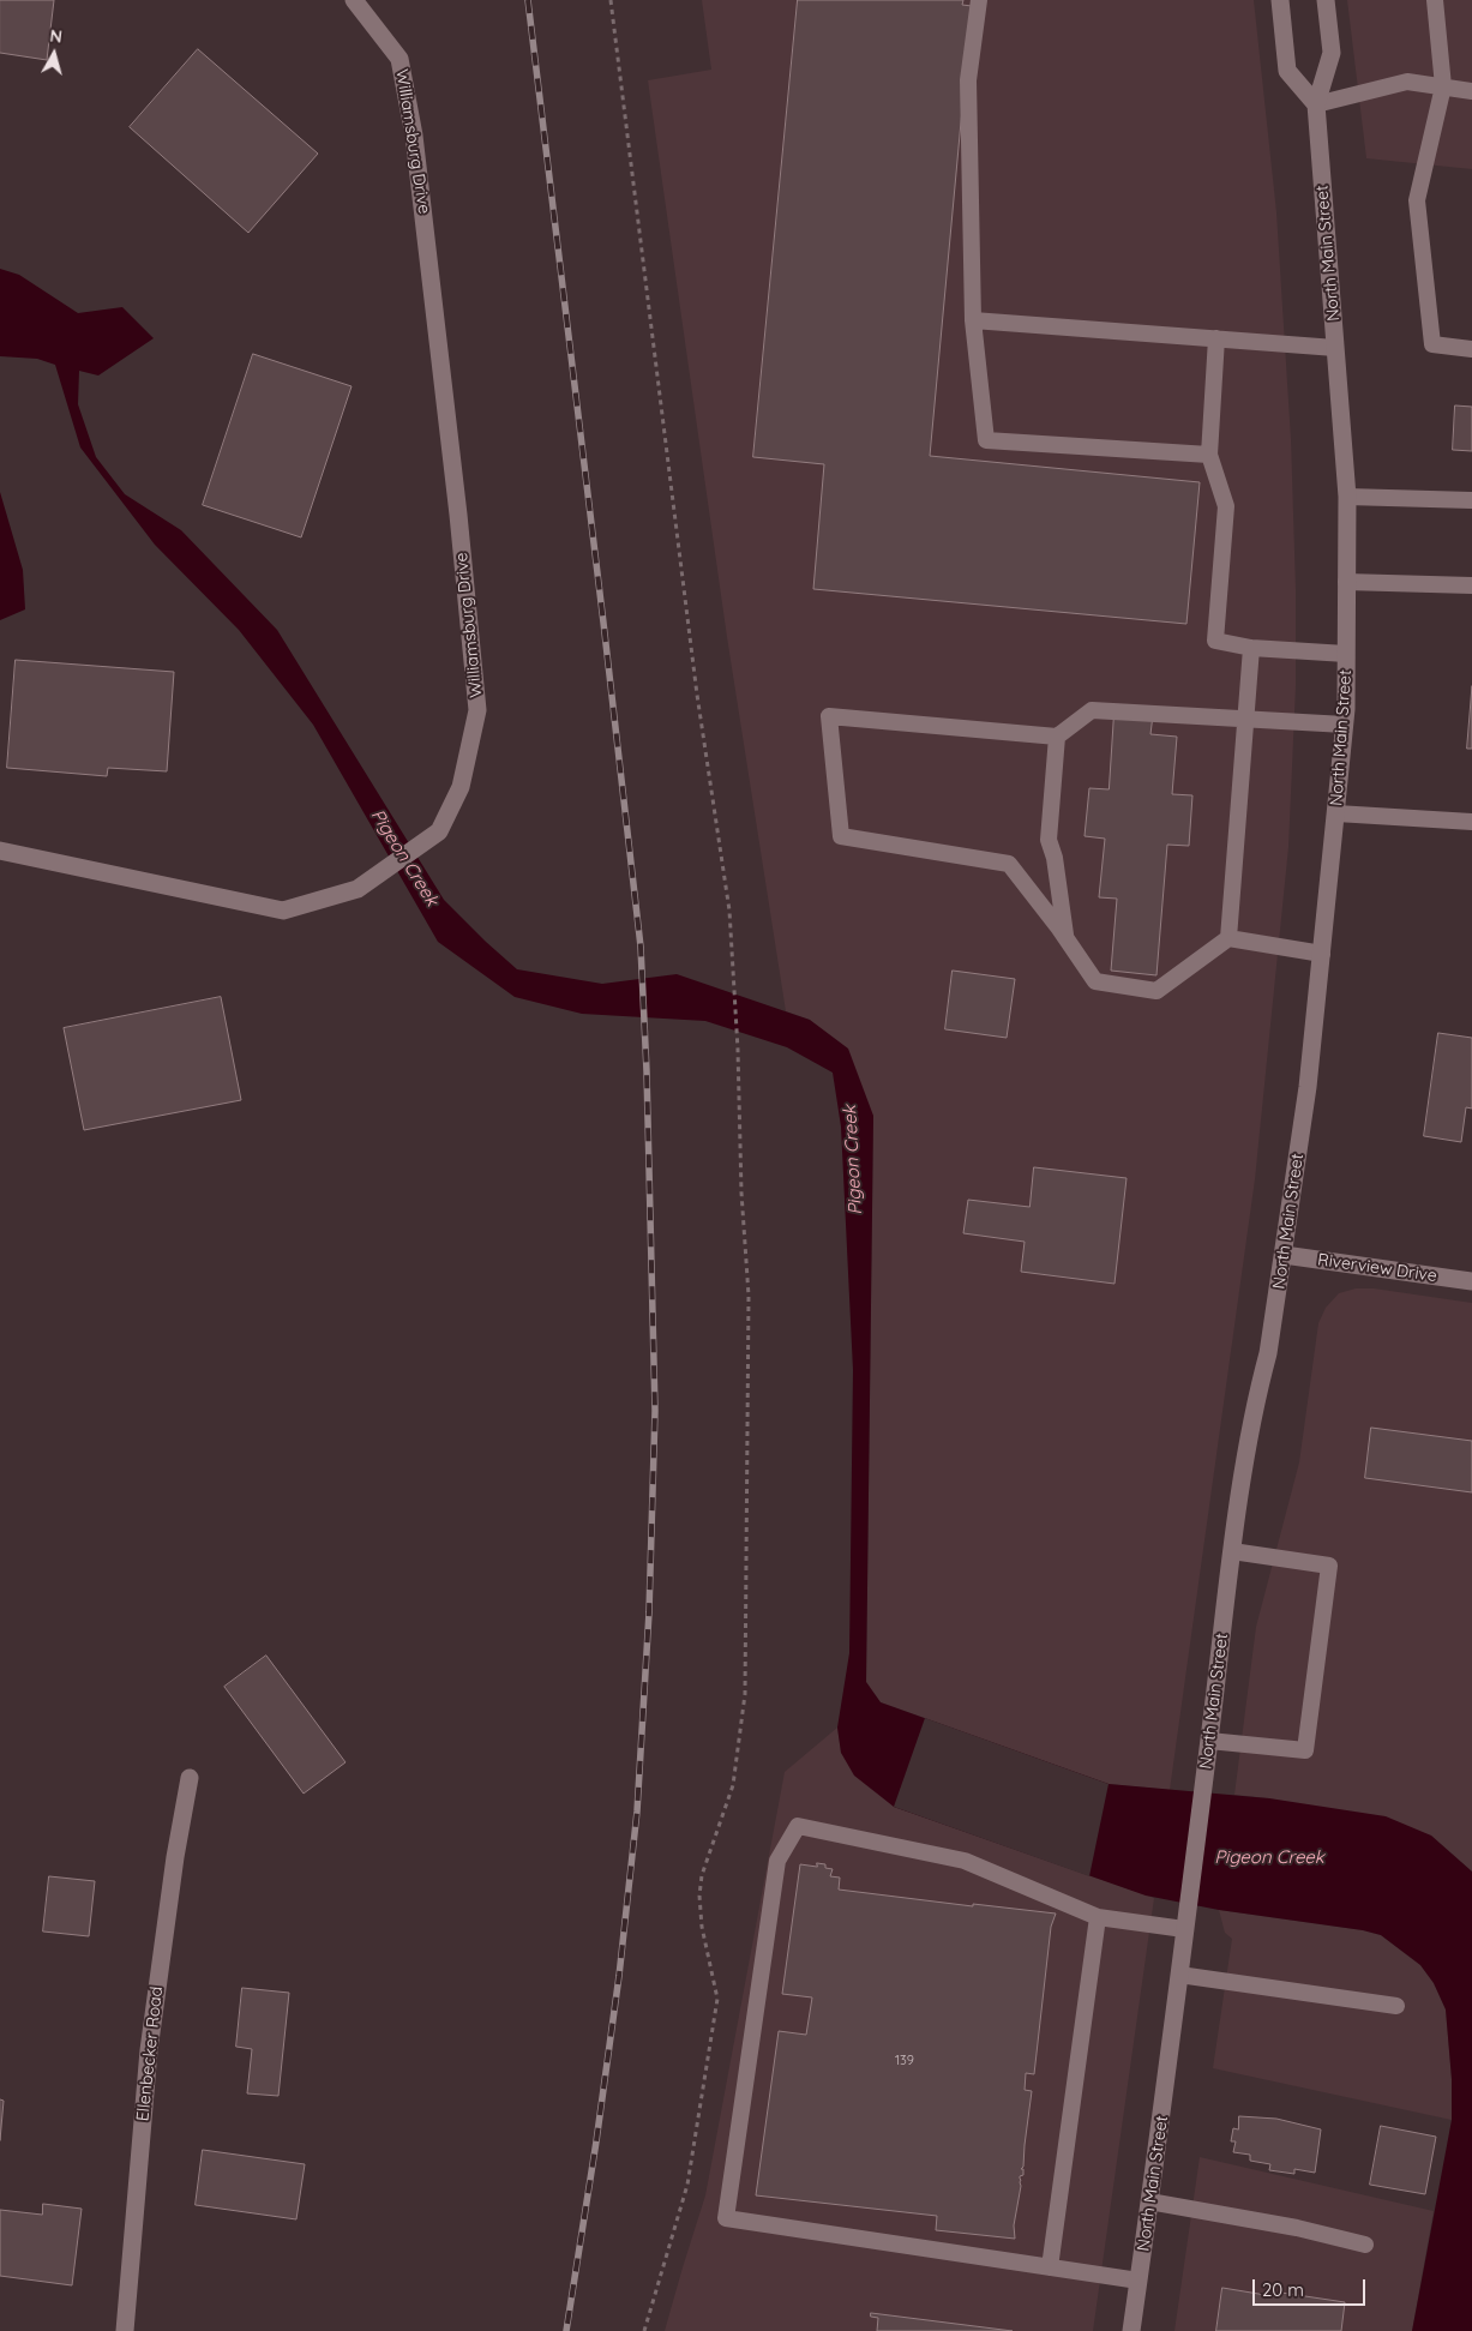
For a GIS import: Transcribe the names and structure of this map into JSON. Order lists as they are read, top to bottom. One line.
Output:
{"streets":{"main road":["Williamsburg Drive","North Main Street","Riverview Drive","Ellenbecker Road"]},"crossings":[["North Main Street","Riverview Drive"]],"water":["Pigeon Creek"],"house_numbers":["139"],"scale_bar":"20 m","north":"top"}
